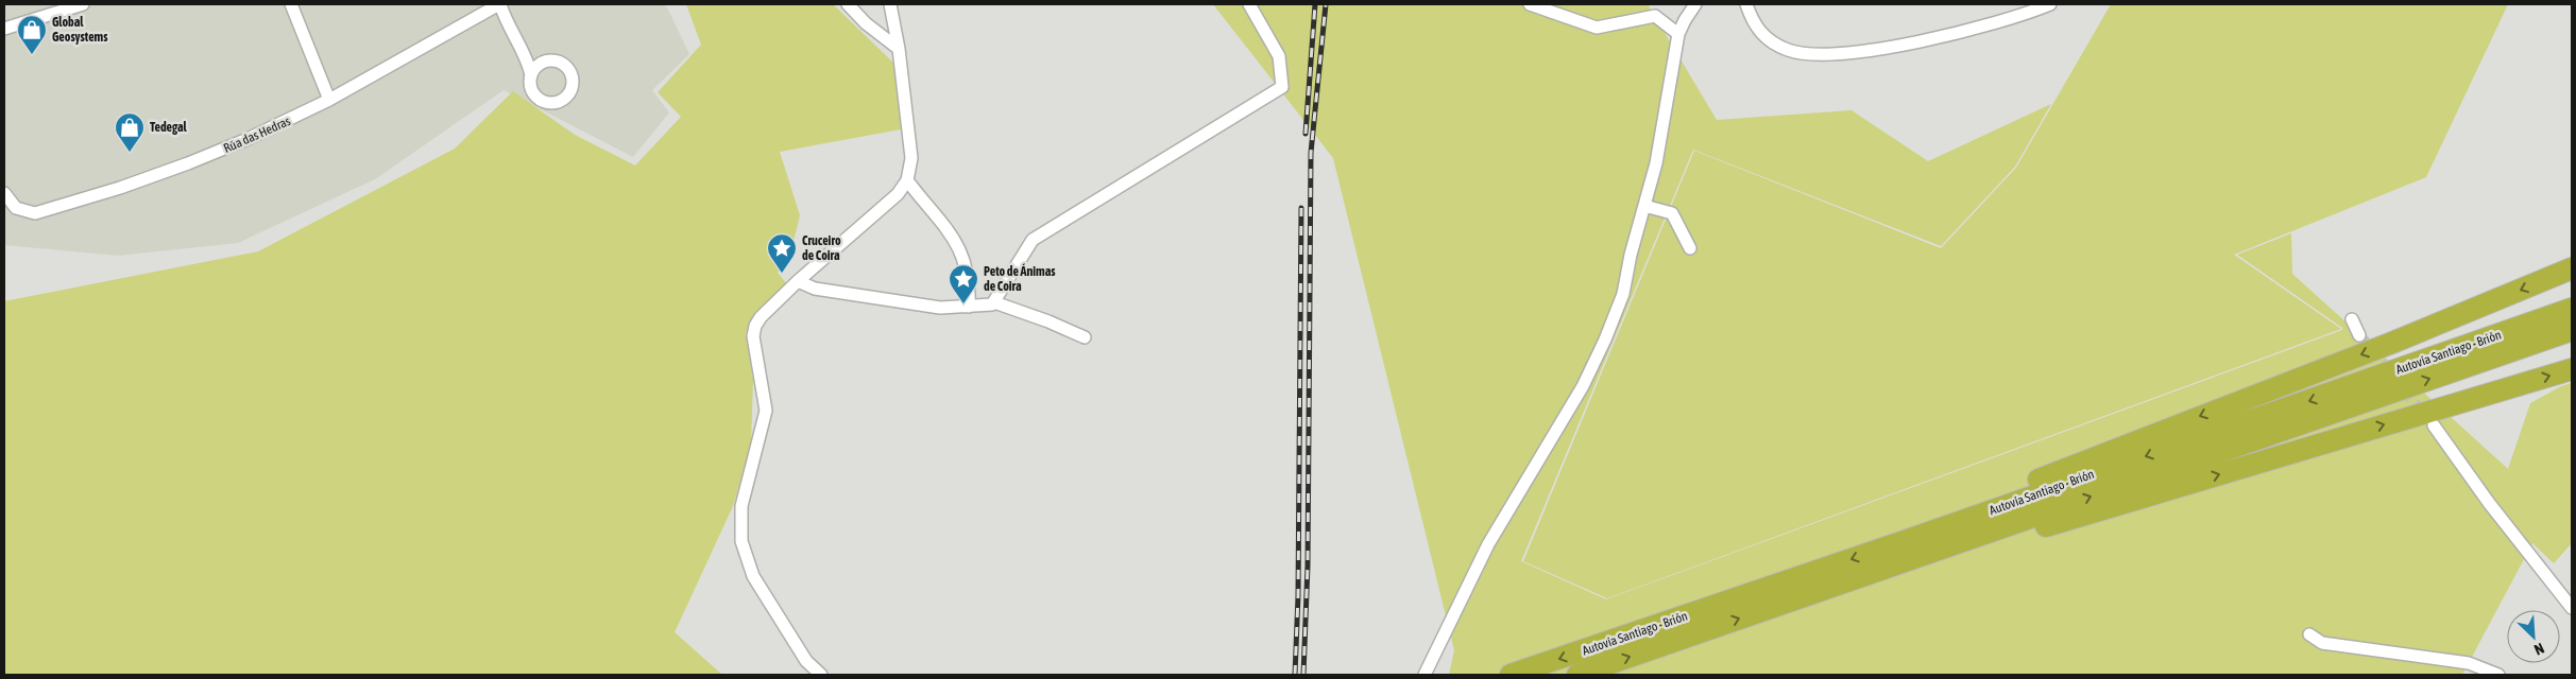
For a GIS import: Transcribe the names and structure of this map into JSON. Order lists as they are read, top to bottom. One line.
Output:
{"streets":{"highway":["Autovía Santiago - Brión"],"street":["Rúa das Hedras"]},"places":{"shop":["Global Geosystems","Tedegal"],"place":["Cruceiro de Coira","Peto de Ánimas de Coira"]},"north":"bottom right"}
